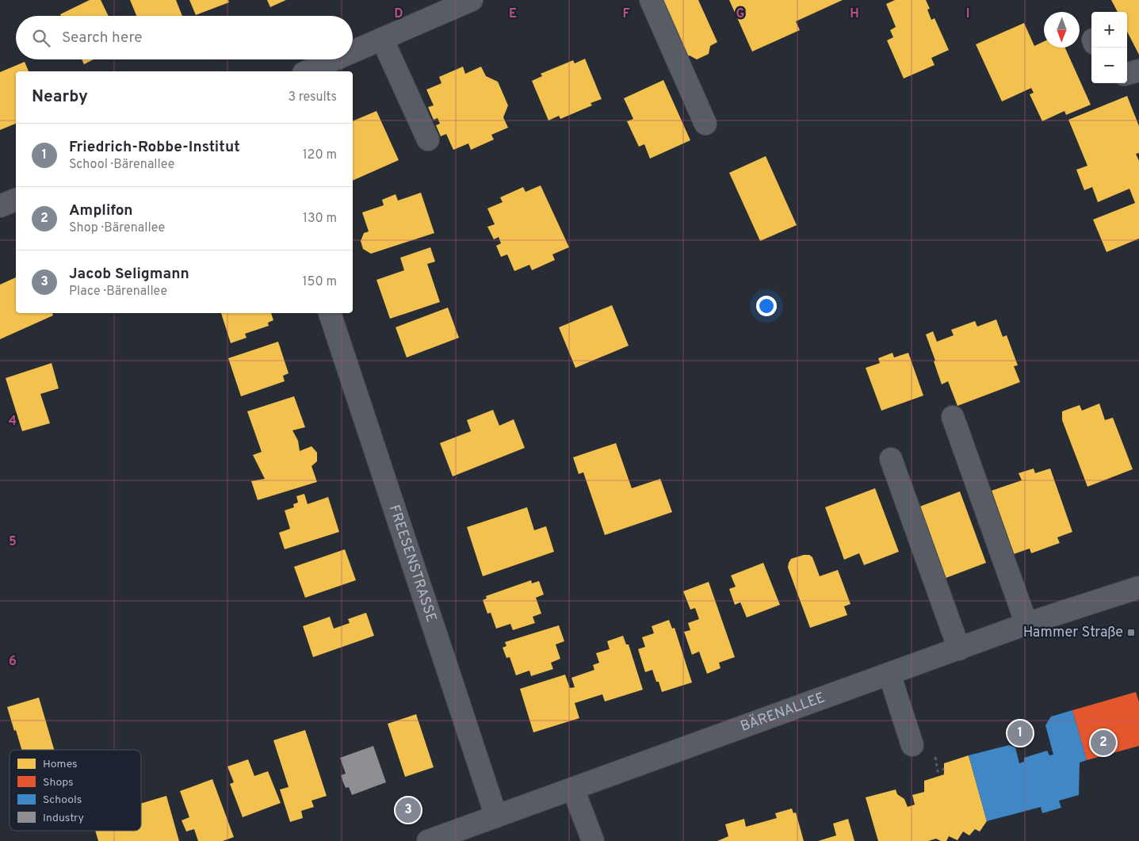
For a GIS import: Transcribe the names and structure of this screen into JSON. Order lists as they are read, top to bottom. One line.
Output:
{"streets":{"street":["FREESENSTRASSE","BÄRENALLEE"]},"crossings":[["FREESENSTRASSE","BÄRENALLEE"]],"places":{"transit":["Hammer Straße"]},"legend":["Homes","Shops","Schools","Industry"],"north":"bottom","page":{"map_buttons":["+","−"],"search":"Search here","heading":["Nearby","3 results"],"list":[{"mark":"1","name":"Friedrich-Robbe-Institut","note":"School · Bärenallee","value":"120 m"},{"mark":"2","name":"Amplifon","note":"Shop · Bärenallee","value":"130 m"},{"mark":"3","name":"Jacob Seligmann","note":"Place · Bärenallee","value":"150 m"}],"pins":["1","2","3"]},"grid":{"columns":["D","E","F","G","H","I"],"rows":["4","5","6"]}}
